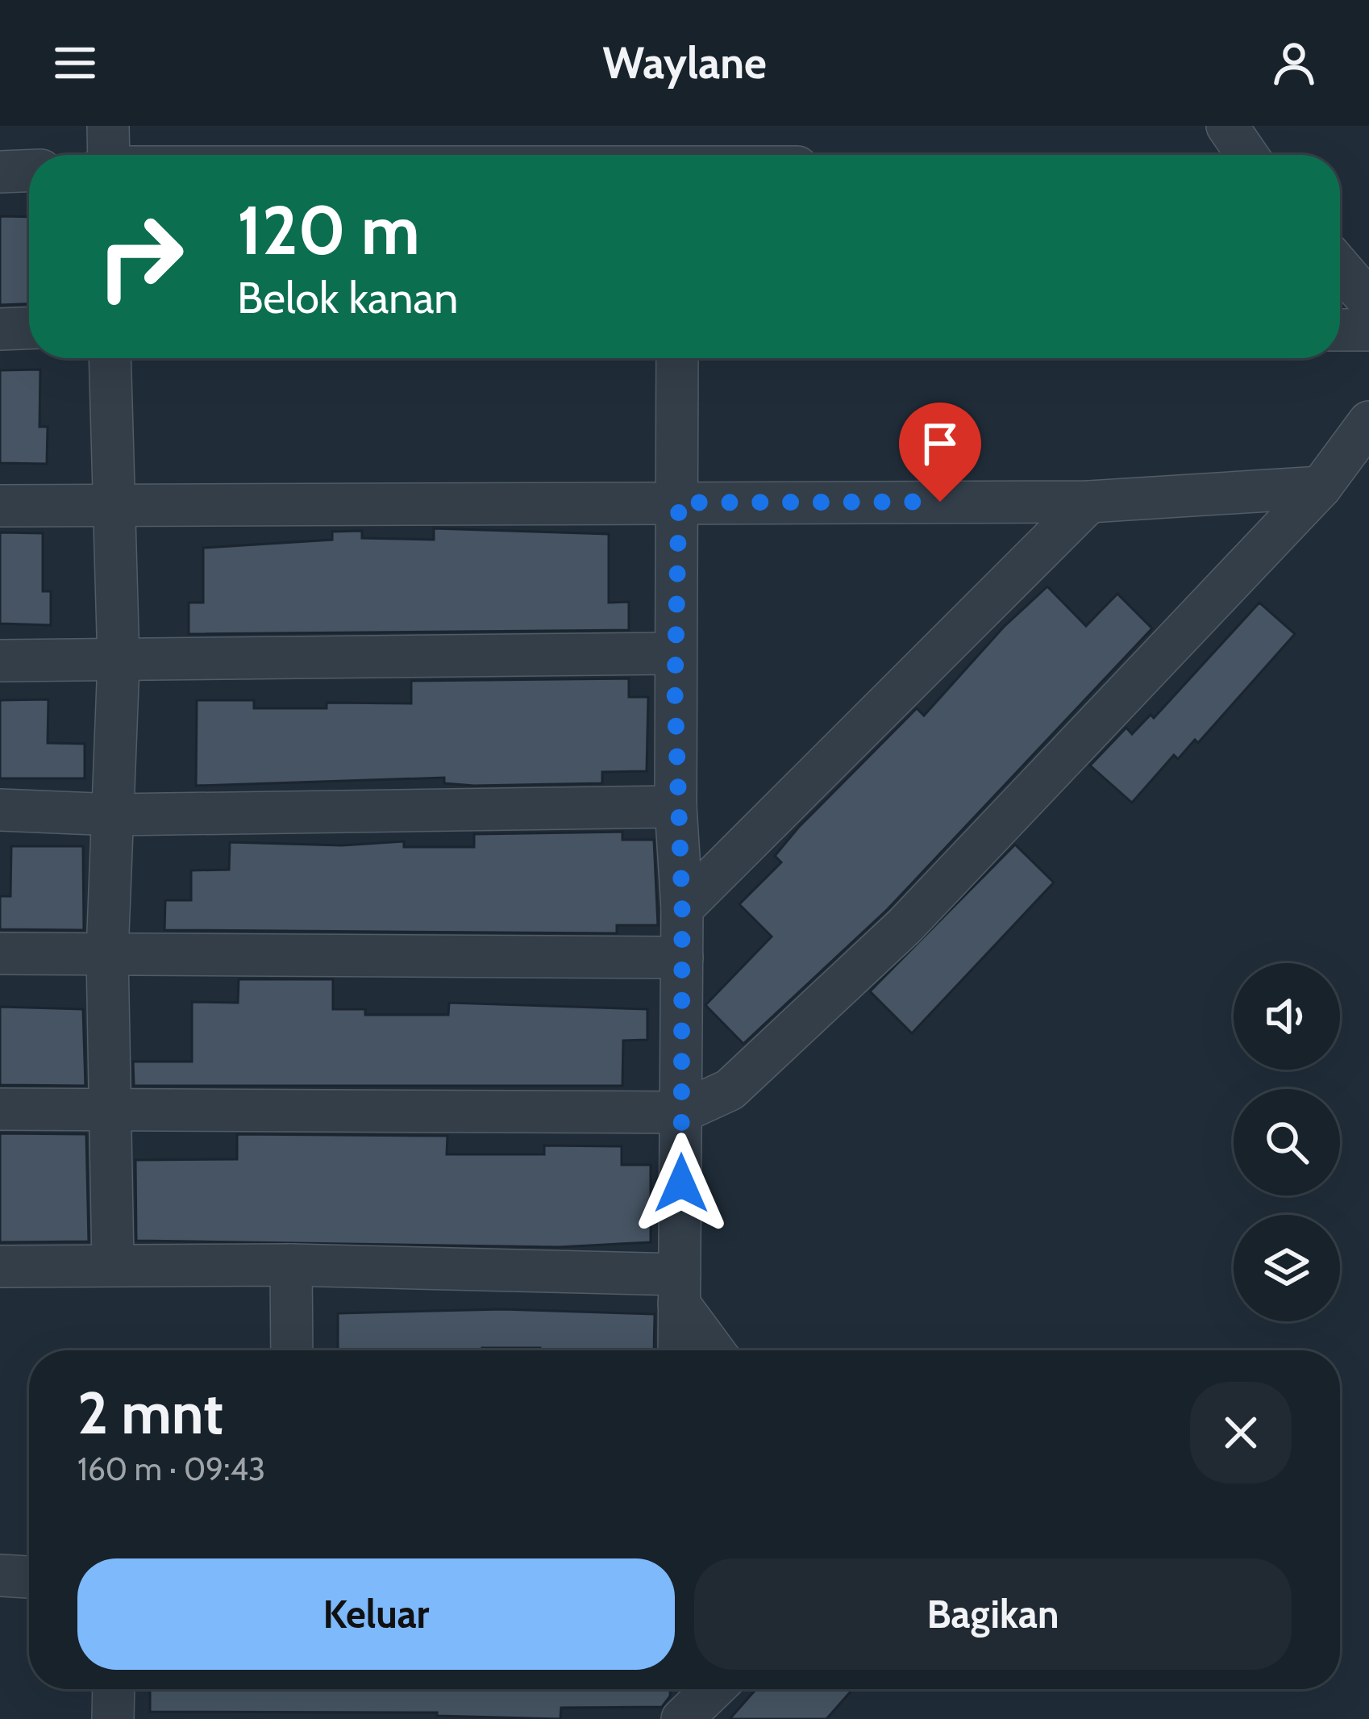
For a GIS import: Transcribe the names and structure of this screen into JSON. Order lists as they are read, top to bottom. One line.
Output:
{"page":{"header":"Waylane","turn":["120 m","Belok kanan"],"heading":["2 mnt","160 m · 09:43"],"buttons":["Keluar","Bagikan"]}}
